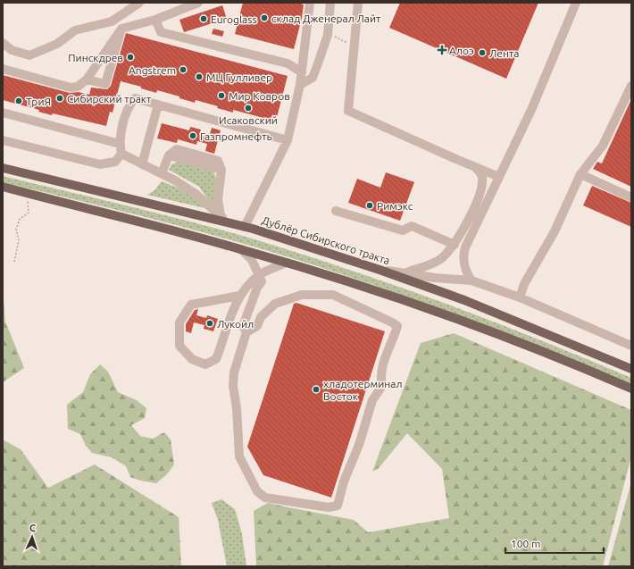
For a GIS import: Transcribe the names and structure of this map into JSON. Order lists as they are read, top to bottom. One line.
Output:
{"streets":{"main road":["Дублёр Сибирского тракта"]},"places":{"other":["склад Дженерал Лайт","Euroglass","Лента","Пинскдрев","Angstrem","МЦ Гулливер","Мир Ковров","Сибирский тракт","ТриЯ","Исаковский","Газпромнефть","Римэкс","Лукойл","хладотерминал Восток"],"health":["Алоэ"]},"scale_bar":"100 m","north":"top"}
